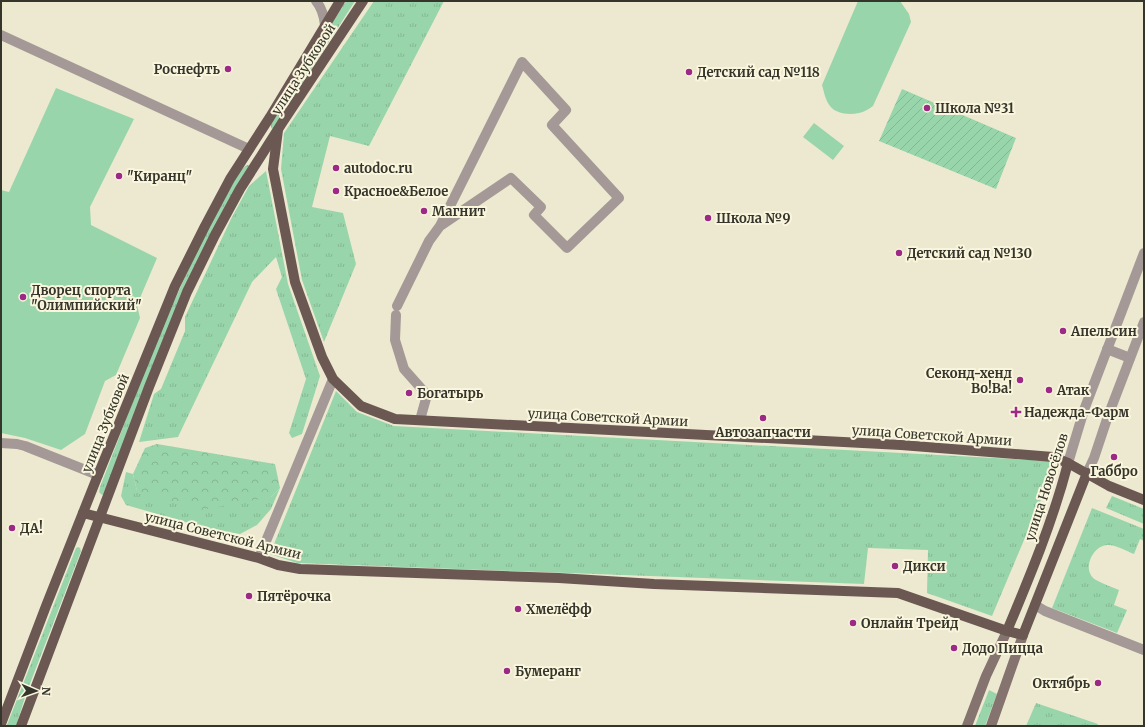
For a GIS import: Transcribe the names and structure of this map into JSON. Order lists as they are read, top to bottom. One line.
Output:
{"streets":{"main road":["улица Зубковой","улица Советской Армии","улица Новосёлов"]},"crossings":[["улица Зубковой","улица Советской Армии"],["улица Советской Армии","улица Новосёлов"]],"places":{"other":["Роснефть","Детский сад №118","Школа №31","autodoc.ru","\"Киранц\"","Красное&Белое","Магнит","Школа №9","Детский сад №130","Дворец спорта \"Олимпийский\"","Апельсин","Секонд-хенд Во!Ва!","Атак","Богатырь","Автозапчасти","Габбро","ДА!","Дикси","Пятёрочка","Хмелёфф","Онлайн Трейд","Додо Пицца","Бумеранг","Октябрь"],"health":["Надежда-Фарм"]},"north":"right"}
